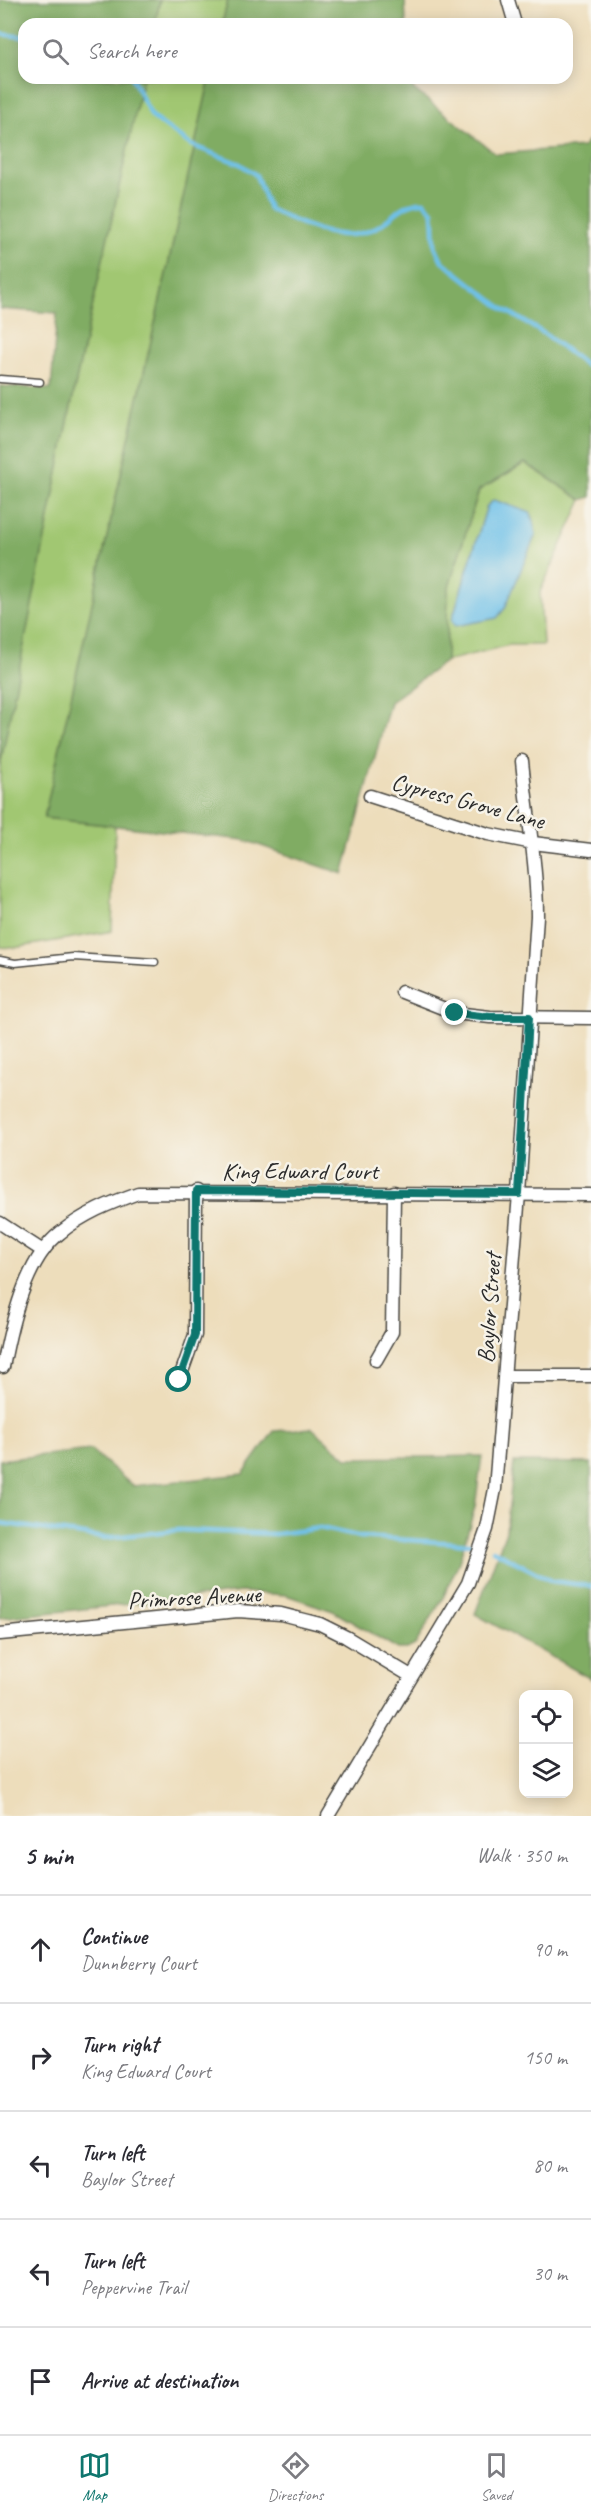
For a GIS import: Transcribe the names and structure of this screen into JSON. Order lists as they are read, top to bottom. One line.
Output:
{"streets":{"street":["Cypress Grove Lane","King Edward Court","Baylor Street","Primrose Avenue"]},"crossings":[["Cypress Grove Lane","Baylor Street"],["King Edward Court","Baylor Street"],["Baylor Street","Primrose Avenue"]],"page":{"search":"Search here","heading":["5 min","Walk · 350 m"],"list":[["Continue","Dunnberry Court","90 m"],["Turn right","King Edward Court","150 m"],["Turn left","Baylor Street","80 m"],["Turn left","Peppervine Trail","30 m"],"Arrive at destination"],"nav":["Map","Directions","Saved"]}}
